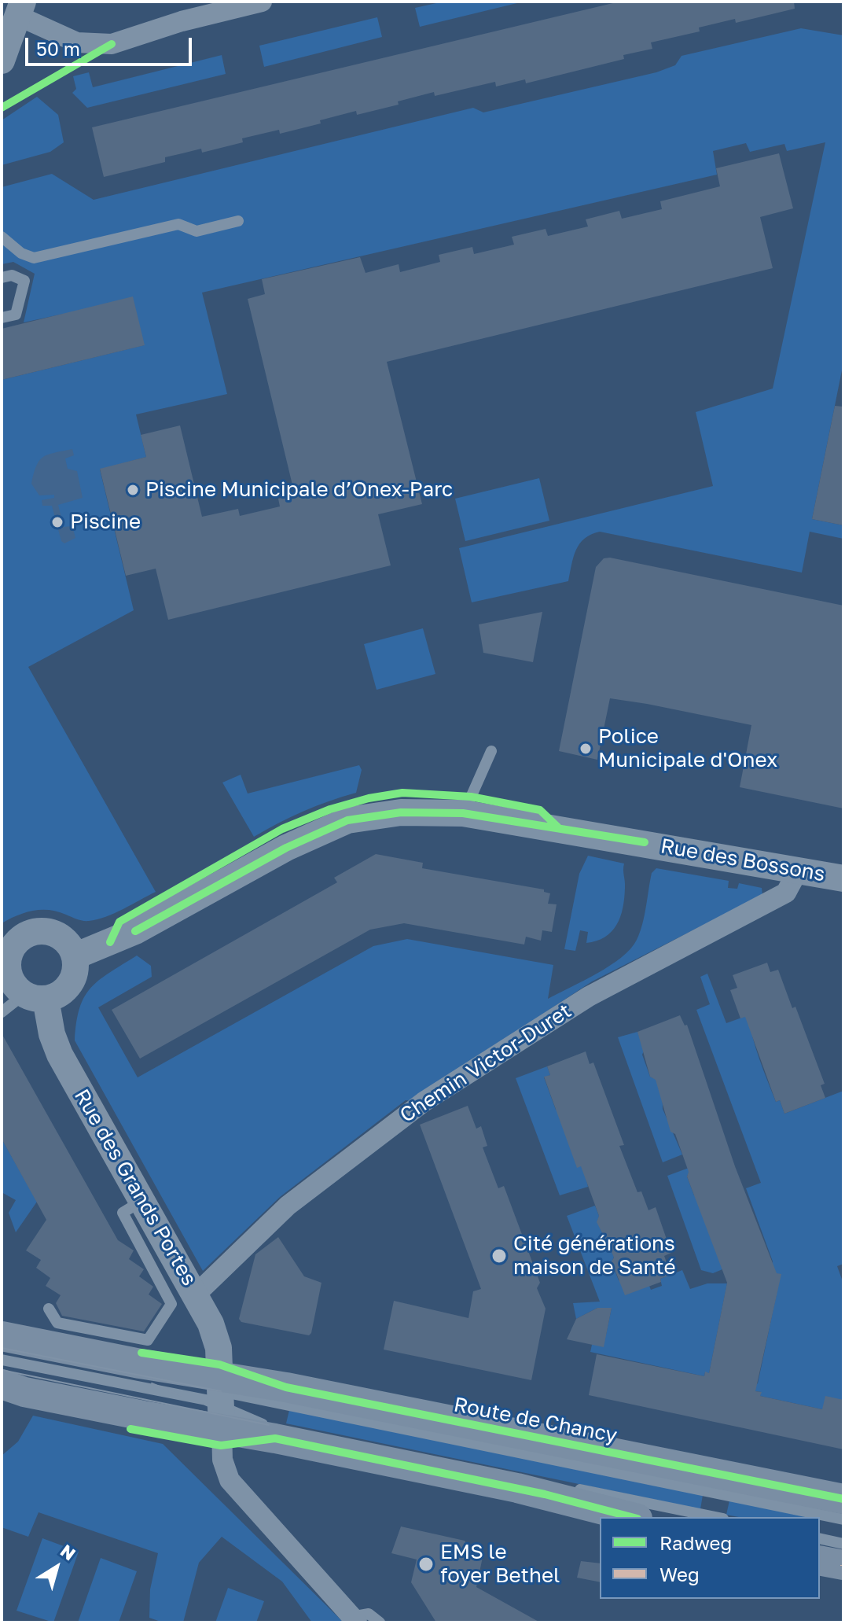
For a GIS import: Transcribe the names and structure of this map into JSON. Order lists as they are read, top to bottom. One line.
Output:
{"streets":{"main road":["Route de Chancy"],"street":["Rue des Bossons","Chemin Victor-Duret","Rue des Grands Portes"]},"crossings":[["Rue des Bossons","Chemin Victor-Duret"],["Rue des Bossons","Rue des Grands Portes"],["Chemin Victor-Duret","Rue des Grands Portes"],["Rue des Grands Portes","Route de Chancy"]],"places":["Piscine Municipale d’Onex-Parc","Piscine","Police Municipale d'Onex","Cité générations maison de Santé","EMS le foyer Bethel"],"legend":["Radweg","Weg"],"scale_bar":"50 m","north":"top right"}
